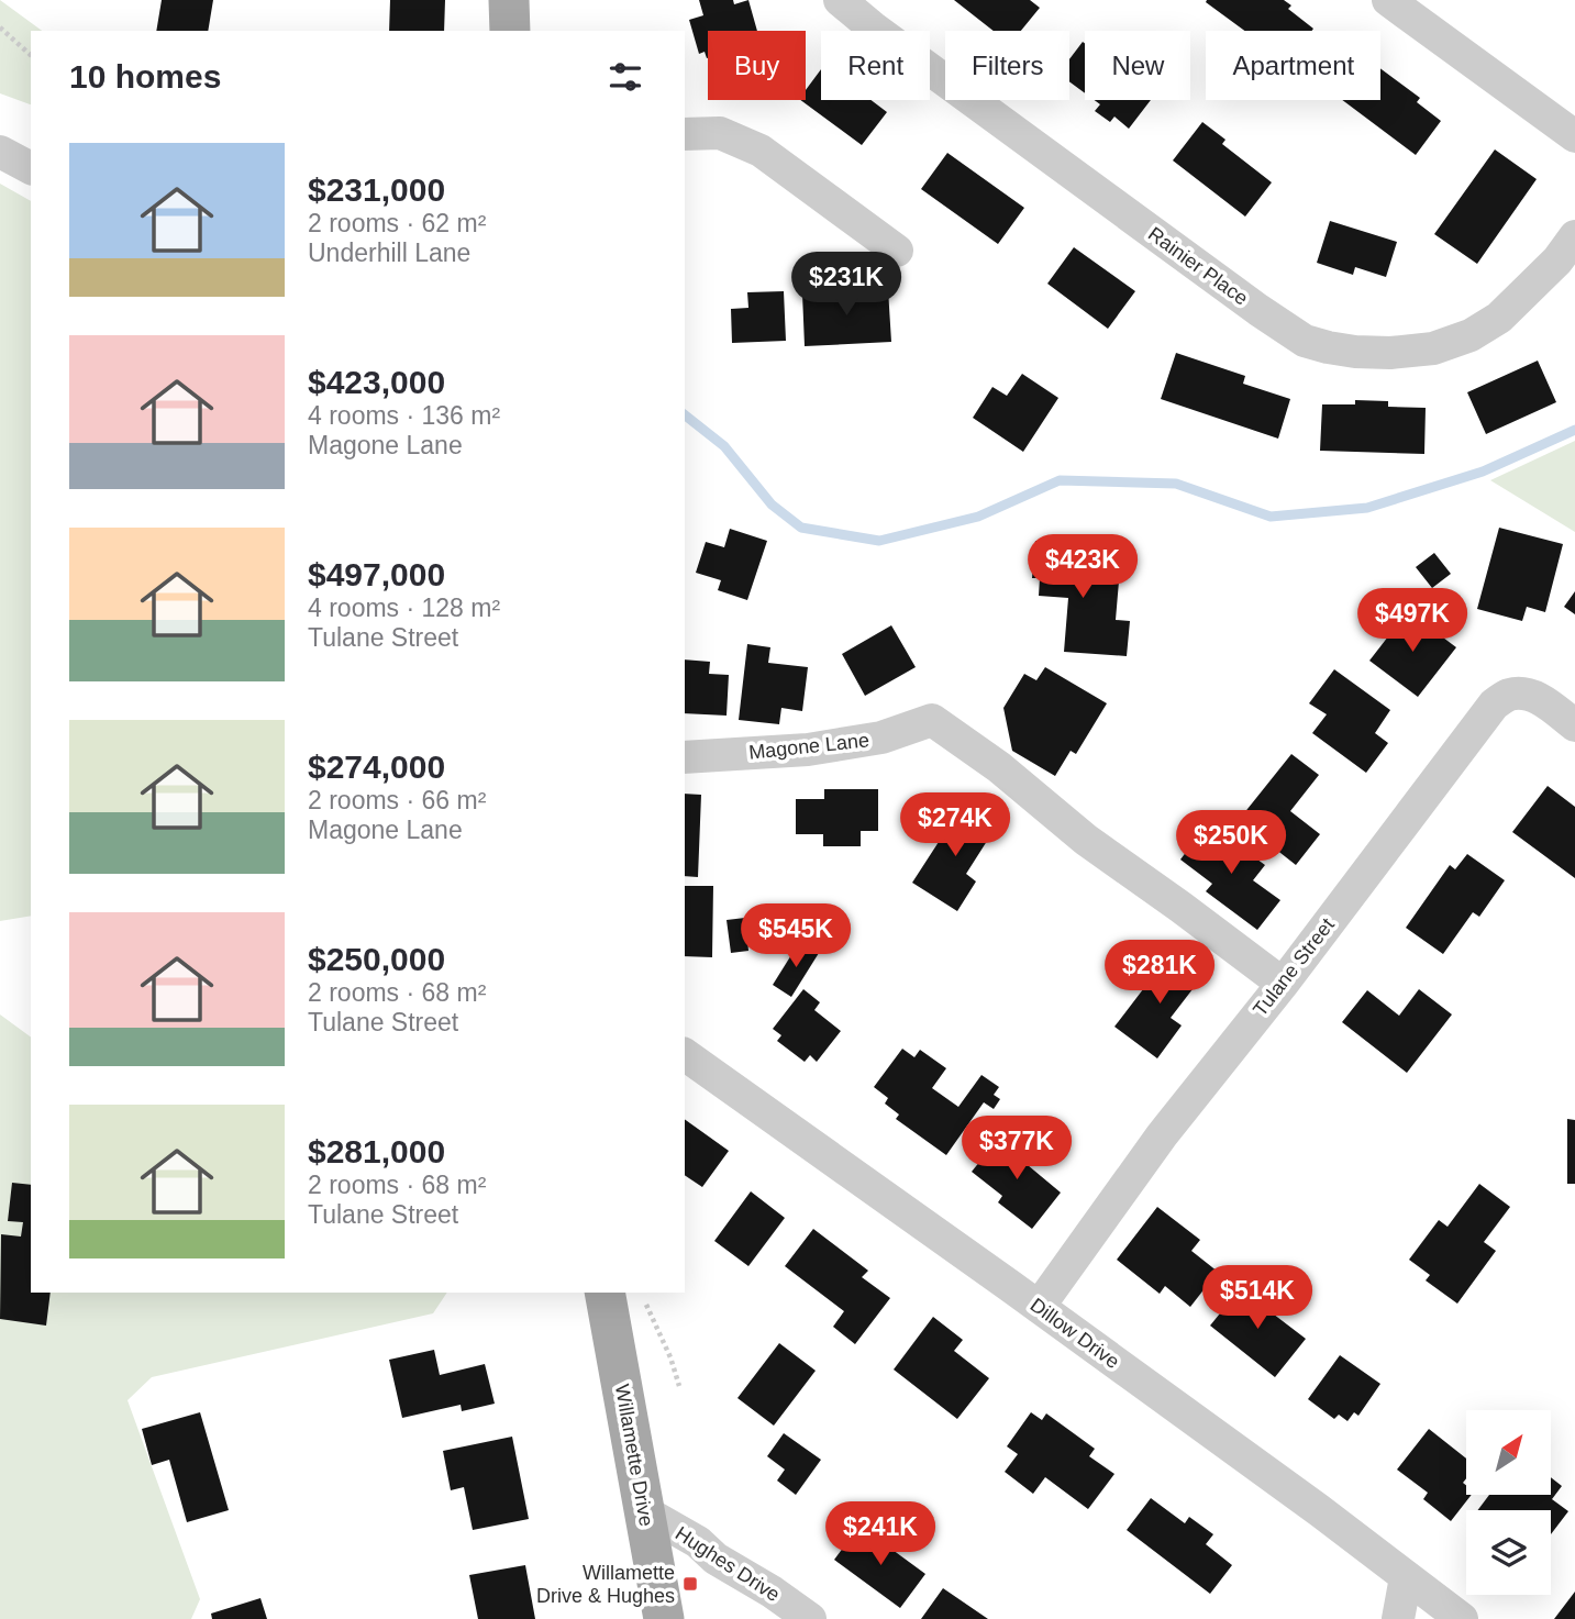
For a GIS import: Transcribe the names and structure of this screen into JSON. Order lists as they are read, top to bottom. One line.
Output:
{"streets":{"main road":["Willamette Drive"],"street":["Rainier Place","Magone Lane","Tulane Street","Dillow Drive","Hughes Drive"]},"crossings":[["Magone Lane","Tulane Street"],["Tulane Street","Dillow Drive"],["Willamette Drive","Hughes Drive"]],"places":{"transit":["Willamette Drive & Hughes"]},"north":"top right","page":{"chip":["Buy","Rent","Filters","New","Apartment"],"heading":"10 homes","list":[{"name":"$231,000","note":"2 rooms · 62 m² · Underhill Lane"},{"name":"$423,000","note":"4 rooms · 136 m² · Magone Lane"},{"name":"$497,000","note":"4 rooms · 128 m² · Tulane Street"},{"name":"$274,000","note":"2 rooms · 66 m² · Magone Lane"},{"name":"$250,000","note":"2 rooms · 68 m² · Tulane Street"},{"name":"$281,000","note":"2 rooms · 68 m² · Tulane Street"}],"price":["$231K","$423K","$497K","$274K","$250K","$545K","$281K","$377K","$514K","$241K"]}}
